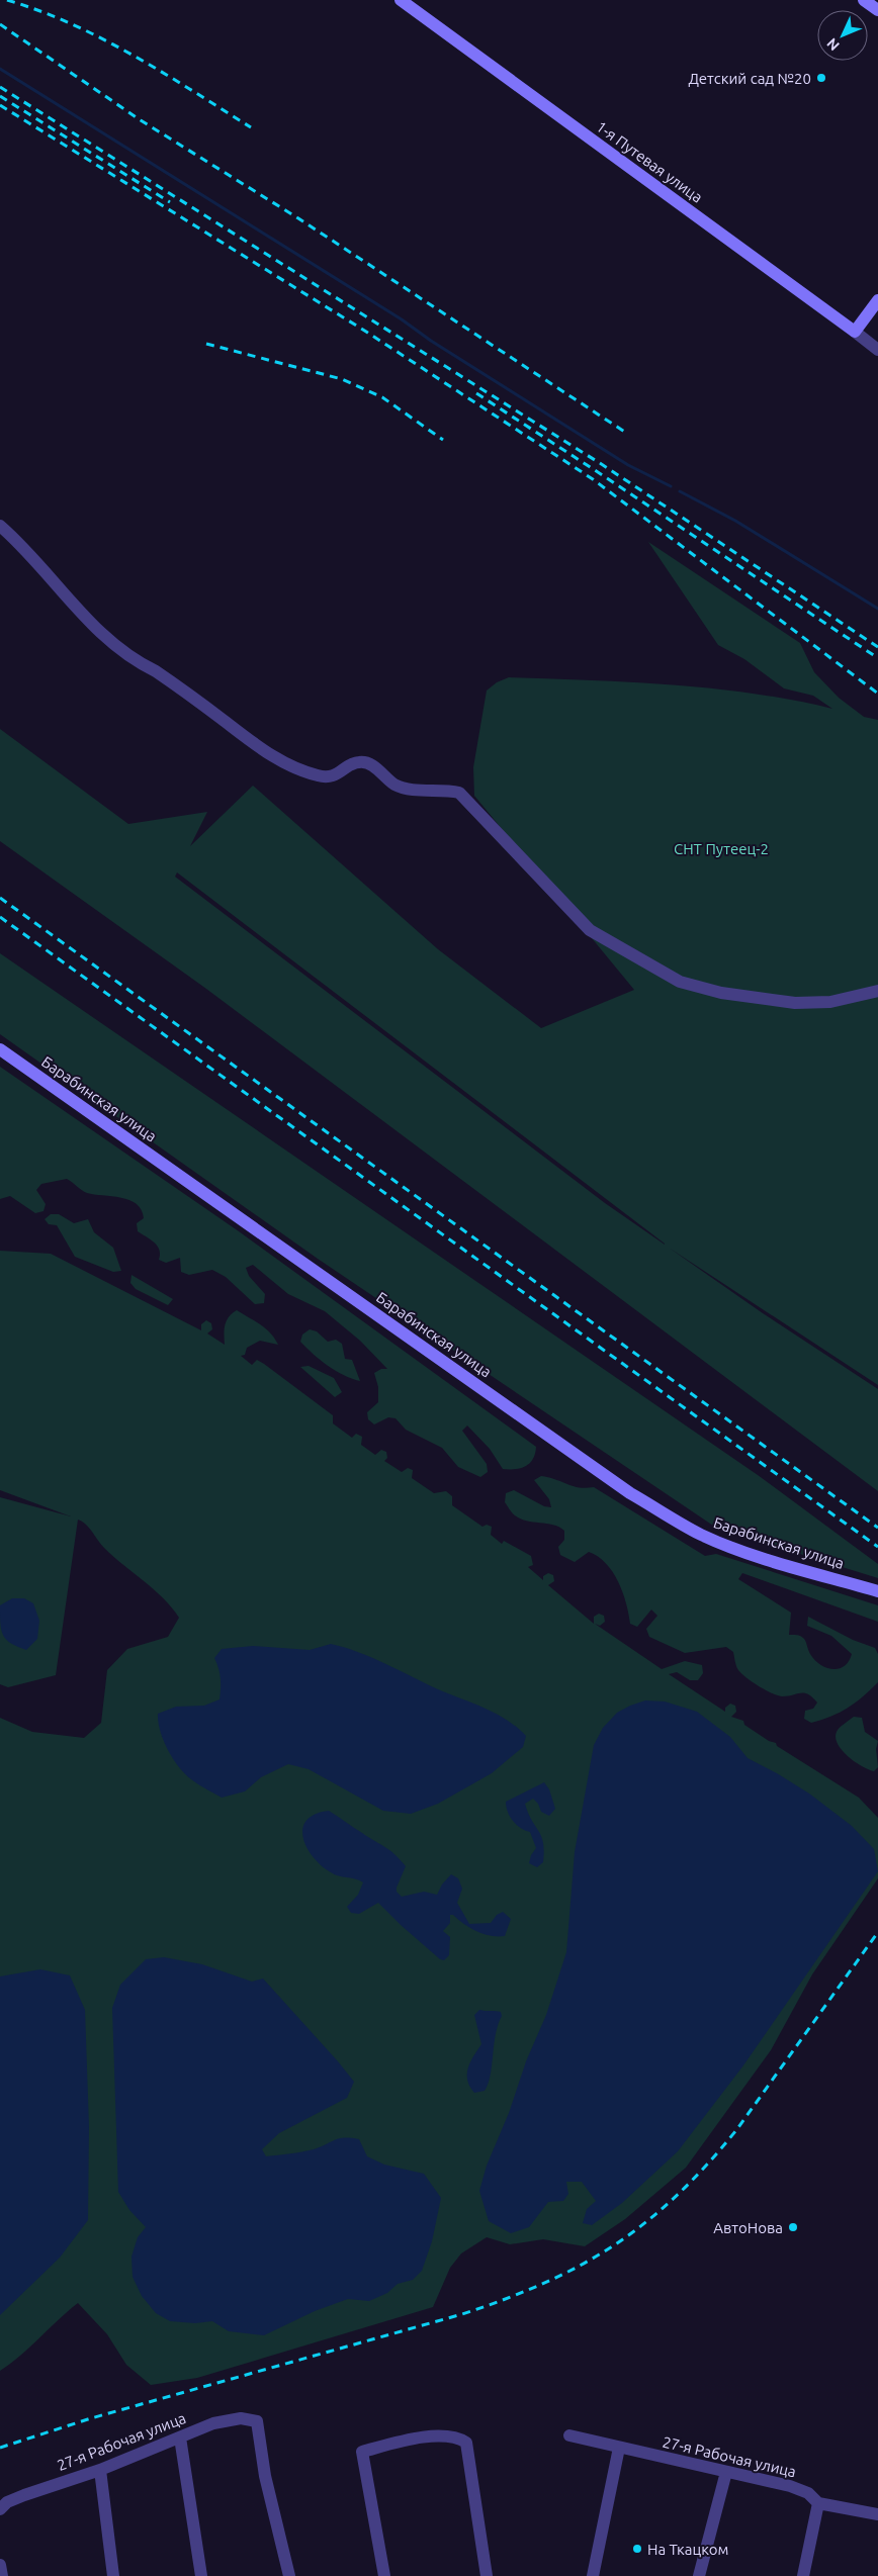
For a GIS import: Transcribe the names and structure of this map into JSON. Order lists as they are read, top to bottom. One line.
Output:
{"streets":{"main road":["1-я Путевая улица","Барабинская улица"],"street":["27-я Рабочая улица"]},"parks":["СНТ Путеец-2"],"places":["Детский сад №20","АвтоНова","На Ткацком"],"north":"bottom left"}
